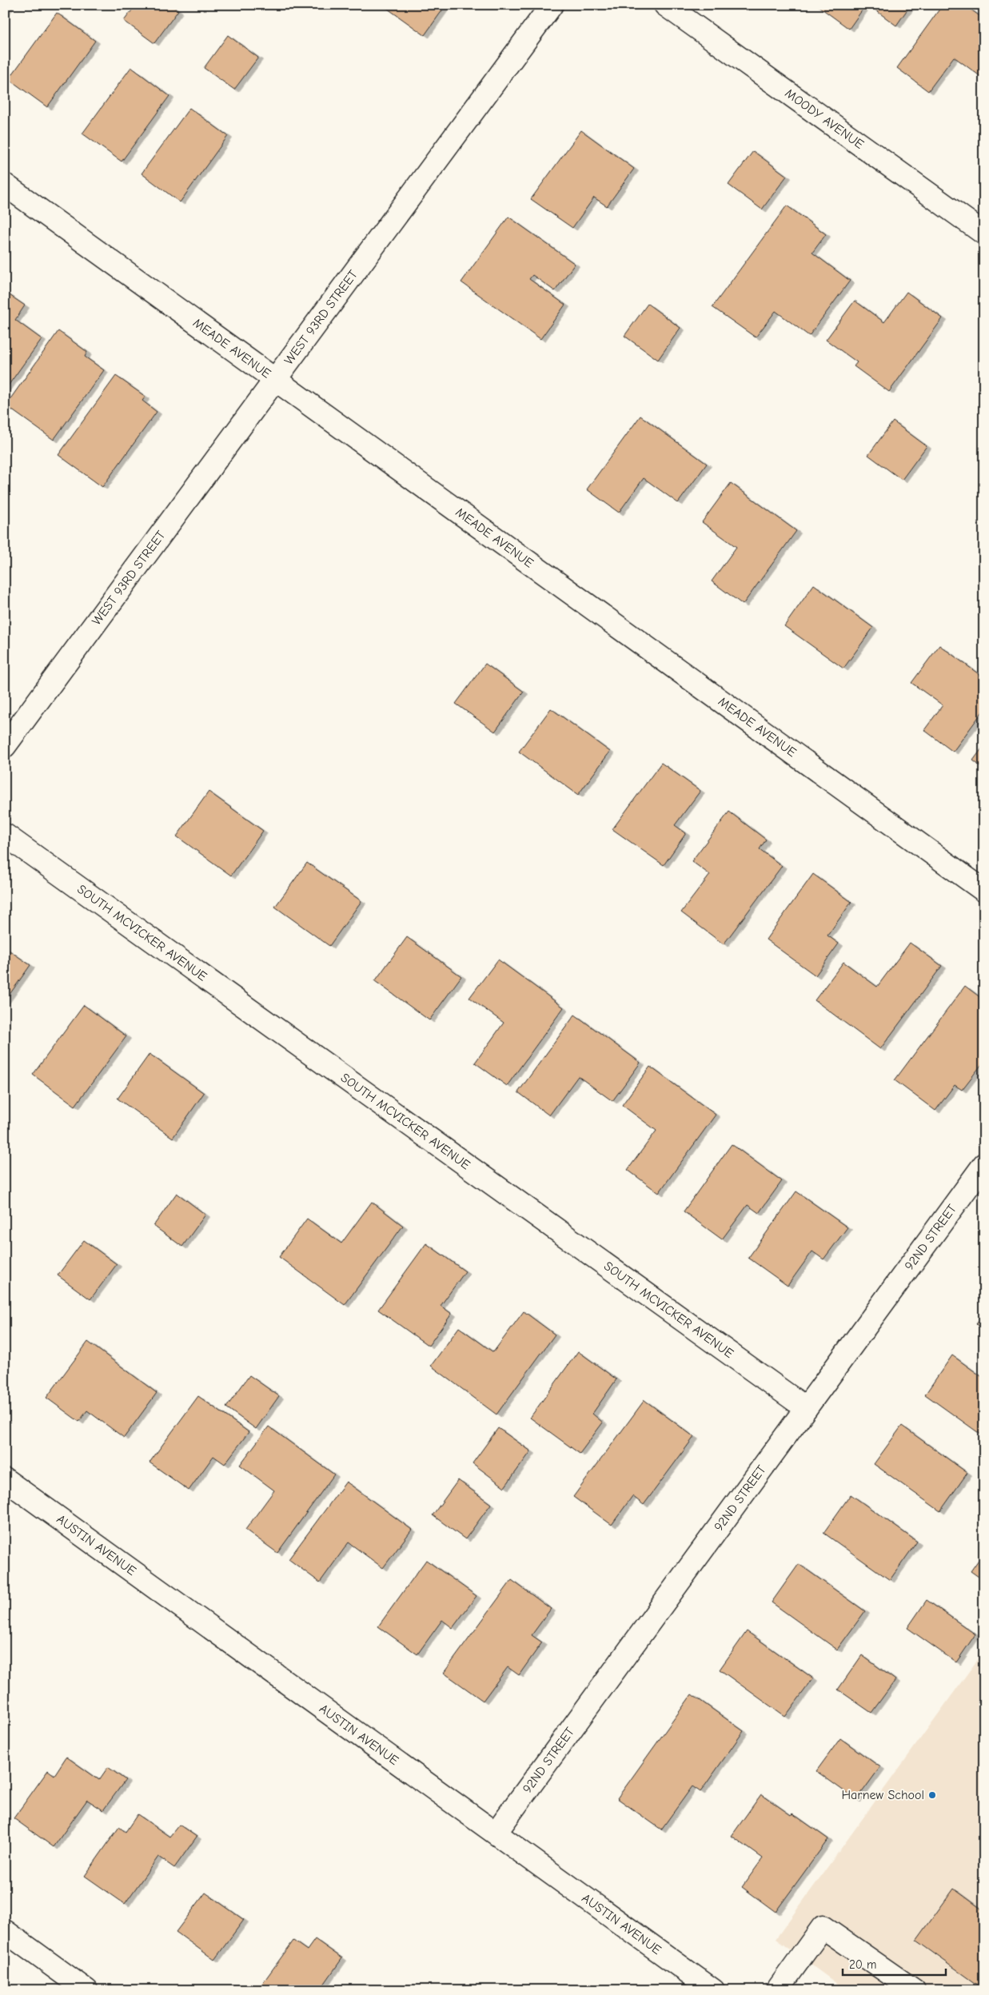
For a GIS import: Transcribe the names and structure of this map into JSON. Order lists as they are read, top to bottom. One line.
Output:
{"streets":{"street":["MOODY AVENUE","WEST 93RD STREET","MEADE AVENUE","SOUTH MCVICKER AVENUE","92ND STREET","AUSTIN AVENUE"]},"crossings":[["WEST 93RD STREET","MEADE AVENUE"],["SOUTH MCVICKER AVENUE","92ND STREET"],["92ND STREET","AUSTIN AVENUE"]],"places":["Harnew School"],"scale_bar":"20 m"}
